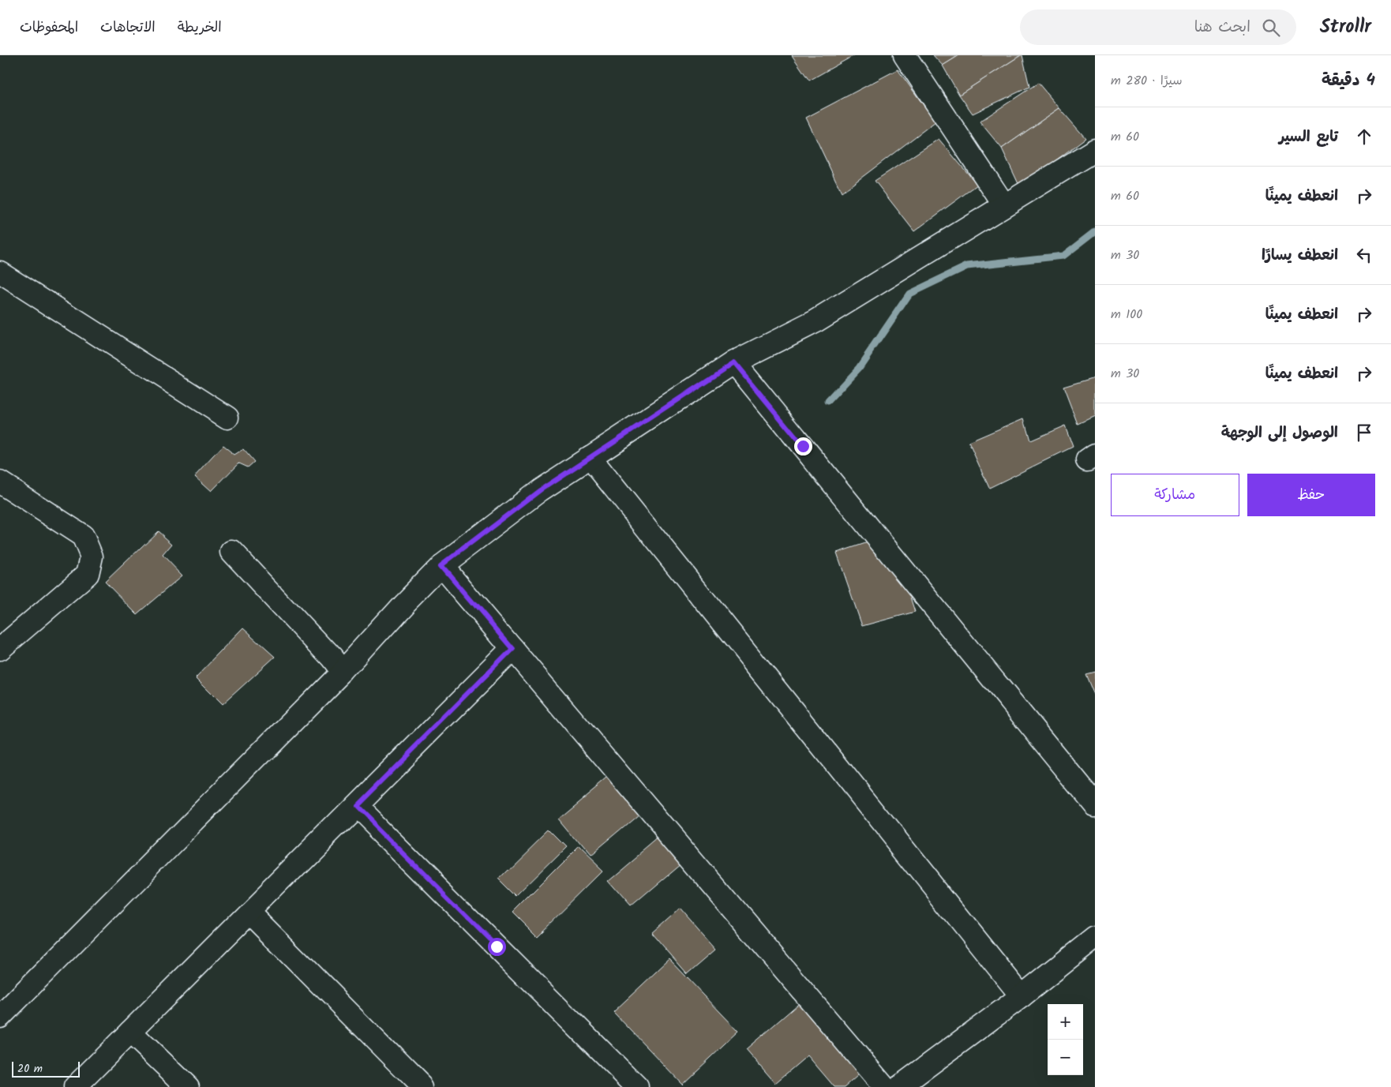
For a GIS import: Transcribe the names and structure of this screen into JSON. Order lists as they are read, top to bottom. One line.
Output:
{"scale_bar":"20 m","page":{"header":"Strollr","search":"ابحث هنا","nav":["الخريطة","الاتجاهات","المحفوظات"],"heading":["4 دقيقة","سيرًا · 280 m"],"list":[["تابع السير","60 m"],["انعطف يمينًا","60 m"],["انعطف يسارًا","30 m"],["انعطف يمينًا","100 m"],["انعطف يمينًا","30 m"],"الوصول إلى الوجهة"],"buttons":["حفظ","مشاركة"],"map_buttons":["+","−"],"scale":"20 m"}}
